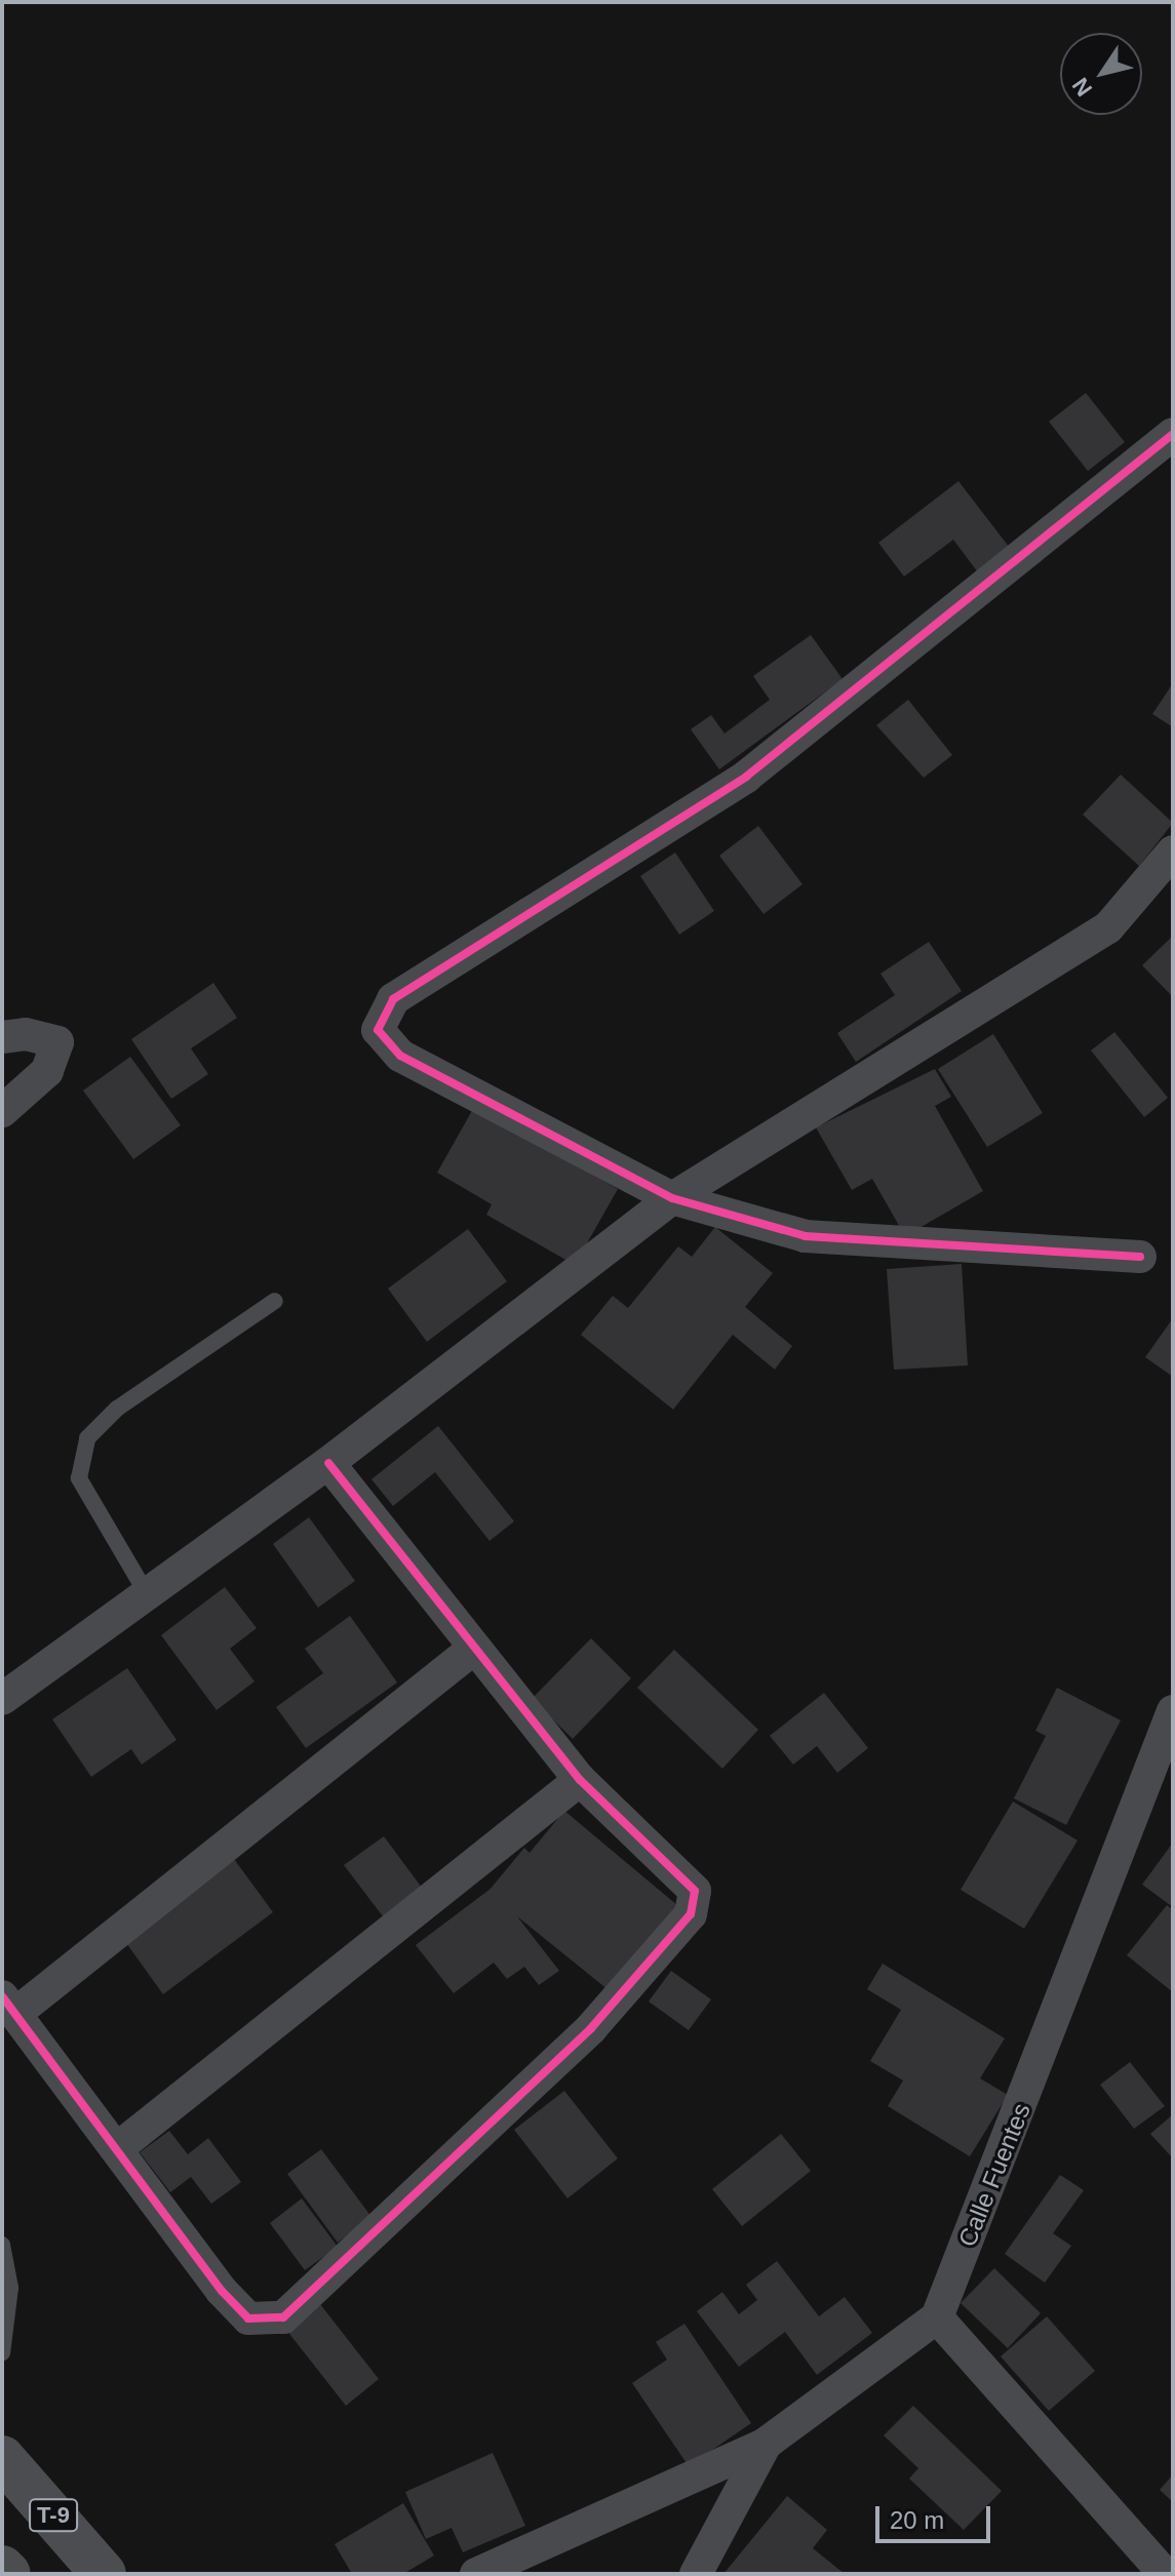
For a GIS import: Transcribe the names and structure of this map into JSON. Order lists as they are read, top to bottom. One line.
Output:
{"streets":{"highway":["T-9"],"street":["Calle Fuentes"]},"scale_bar":"20 m","north":"bottom left"}
